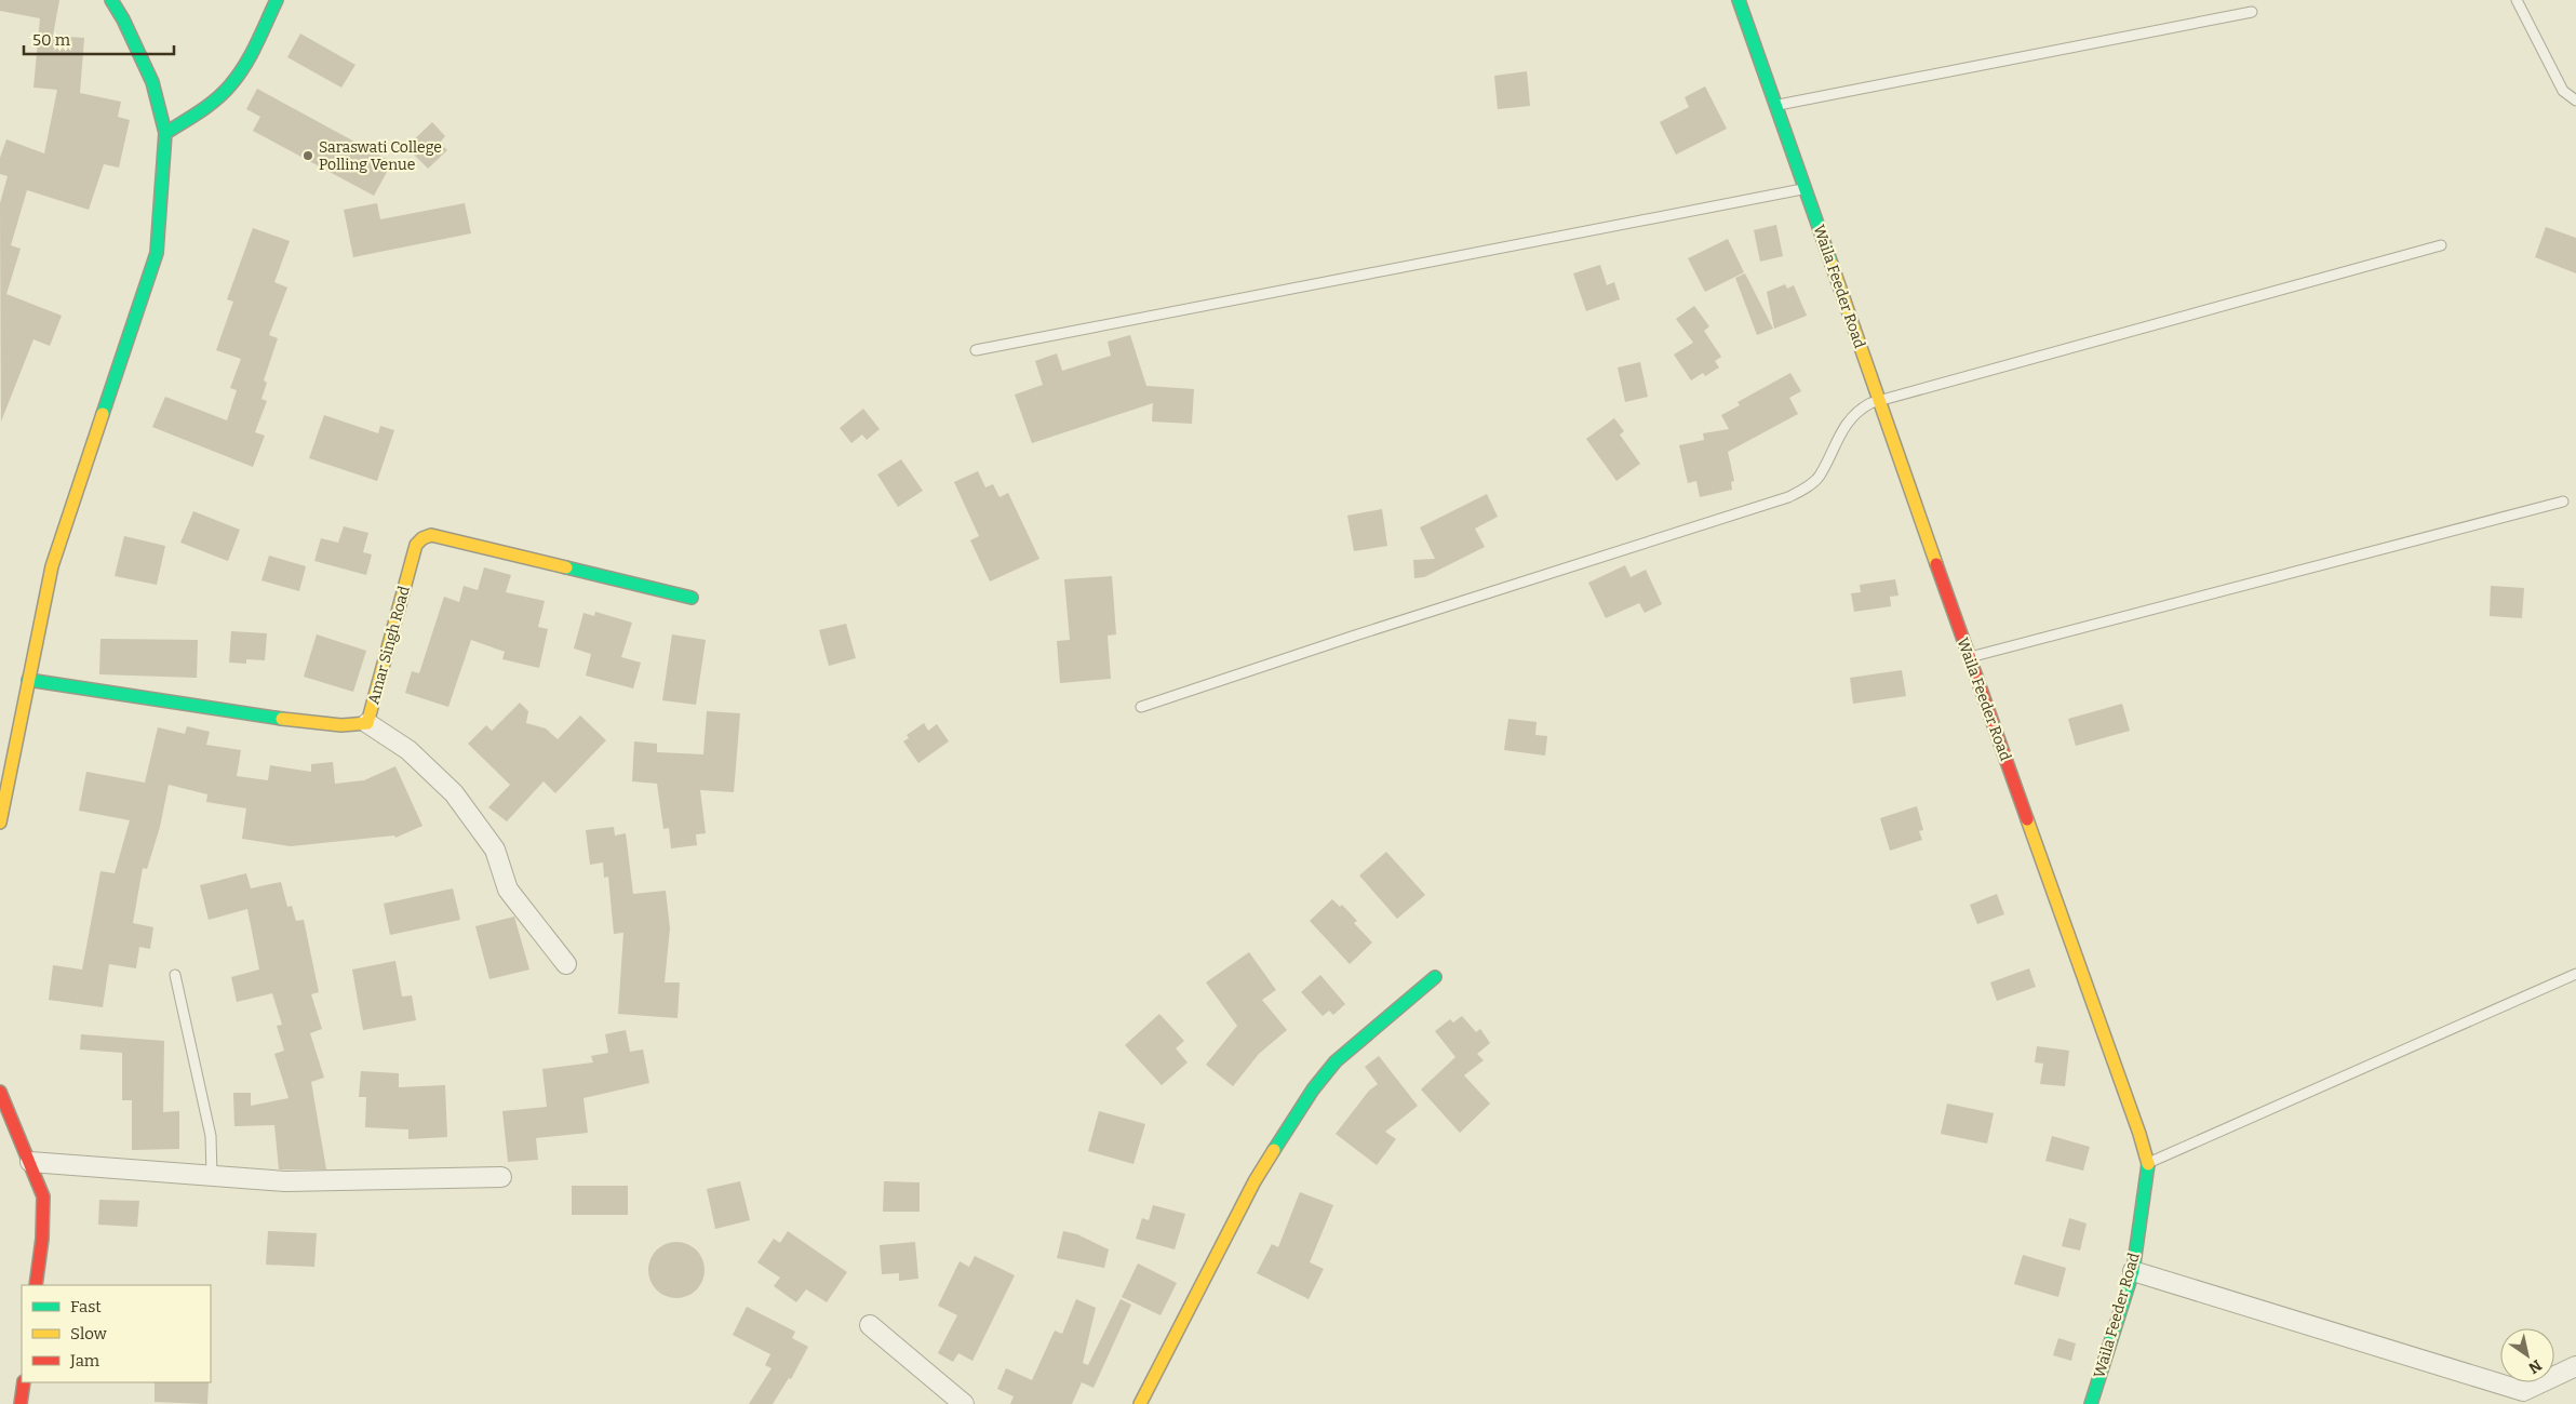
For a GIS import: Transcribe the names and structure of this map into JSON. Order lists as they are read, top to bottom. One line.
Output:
{"streets":{"street":["Waila Feeder Road","Amar Singh Road"]},"places":["Saraswati College Polling Venue"],"legend":["Fast","Slow","Jam"],"scale_bar":"50 m","north":"bottom right"}
